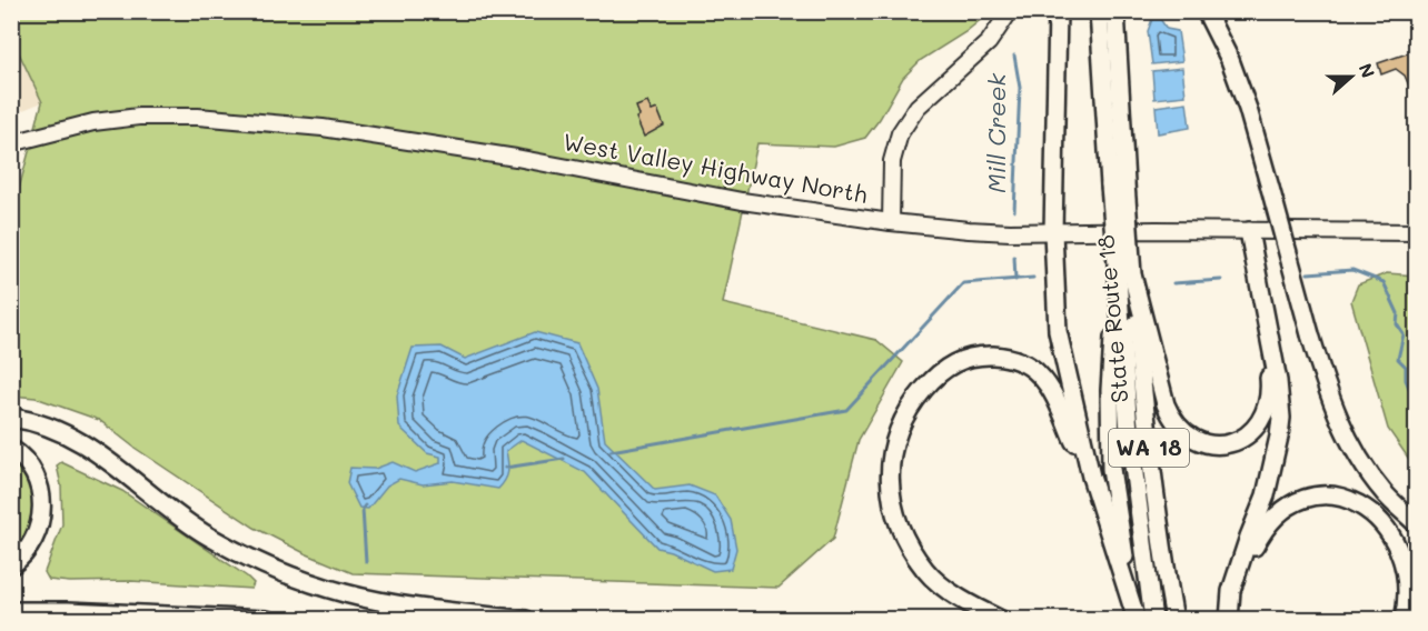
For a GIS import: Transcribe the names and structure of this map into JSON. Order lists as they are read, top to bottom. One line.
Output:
{"streets":{"highway":["State Route 18","WA 18"],"main road":["West Valley Highway North"]},"water":["Mill Creek"],"north":"right"}
